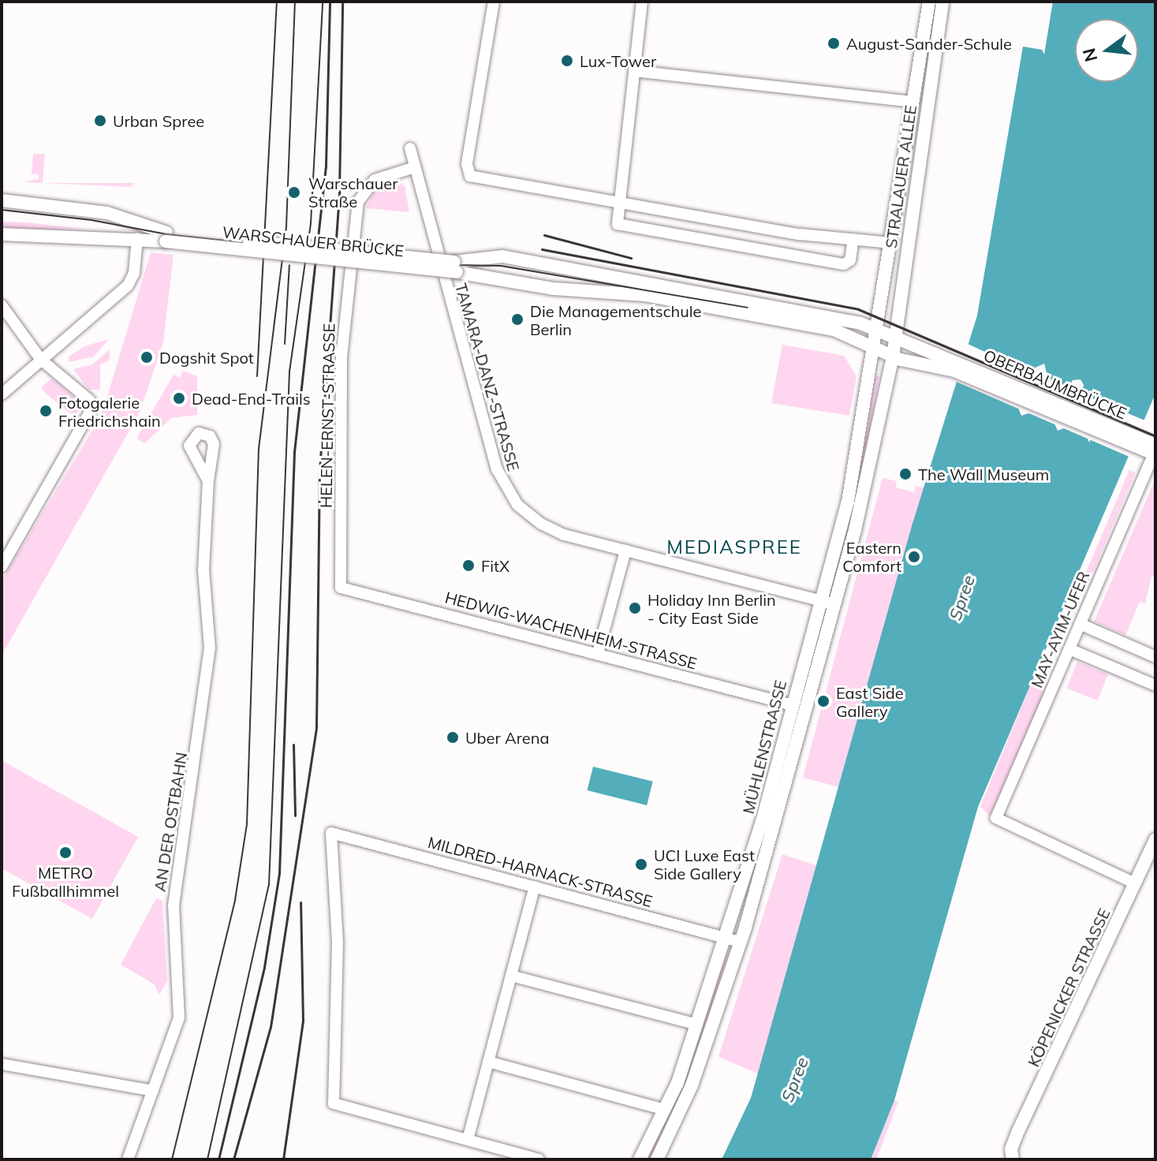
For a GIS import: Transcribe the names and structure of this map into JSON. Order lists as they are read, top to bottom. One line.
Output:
{"streets":{"main road":["STRALAUER ALLEE","WARSCHAUER BRÜCKE","OBERBAUMBRÜCKE","MÜHLENSTRASSE","KÖPENICKER STRASSE"],"street":["TAMARA-DANZ-STRASSE","HELEN-ERNST-STRASSE","MAY-AYIM-UFER","HEDWIG-WACHENHEIM-STRASSE","AN DER OSTBAHN","MILDRED-HARNACK-STRASSE"]},"crossings":[["STRALAUER ALLEE","MÜHLENSTRASSE"],["TAMARA-DANZ-STRASSE","HELEN-ERNST-STRASSE"],["TAMARA-DANZ-STRASSE","MÜHLENSTRASSE"],["OBERBAUMBRÜCKE","MAY-AYIM-UFER"],["HELEN-ERNST-STRASSE","HEDWIG-WACHENHEIM-STRASSE"],["MAY-AYIM-UFER","KÖPENICKER STRASSE"],["HEDWIG-WACHENHEIM-STRASSE","MÜHLENSTRASSE"],["MÜHLENSTRASSE","MILDRED-HARNACK-STRASSE"]],"districts":["MEDIASPREE"],"water":["Spree"],"places":["August-Sander-Schule","Lux-Tower","Urban Spree","Warschauer Straße","Die Managementschule Berlin","Dogshit Spot","Dead-End-Trails","Fotogalerie Friedrichshain","The Wall Museum","Eastern Comfort","FitX","Holiday Inn Berlin - City East Side","East Side Gallery","Uber Arena","METRO Fußballhimmel","UCI Luxe East Side Gallery"],"north":"left"}
